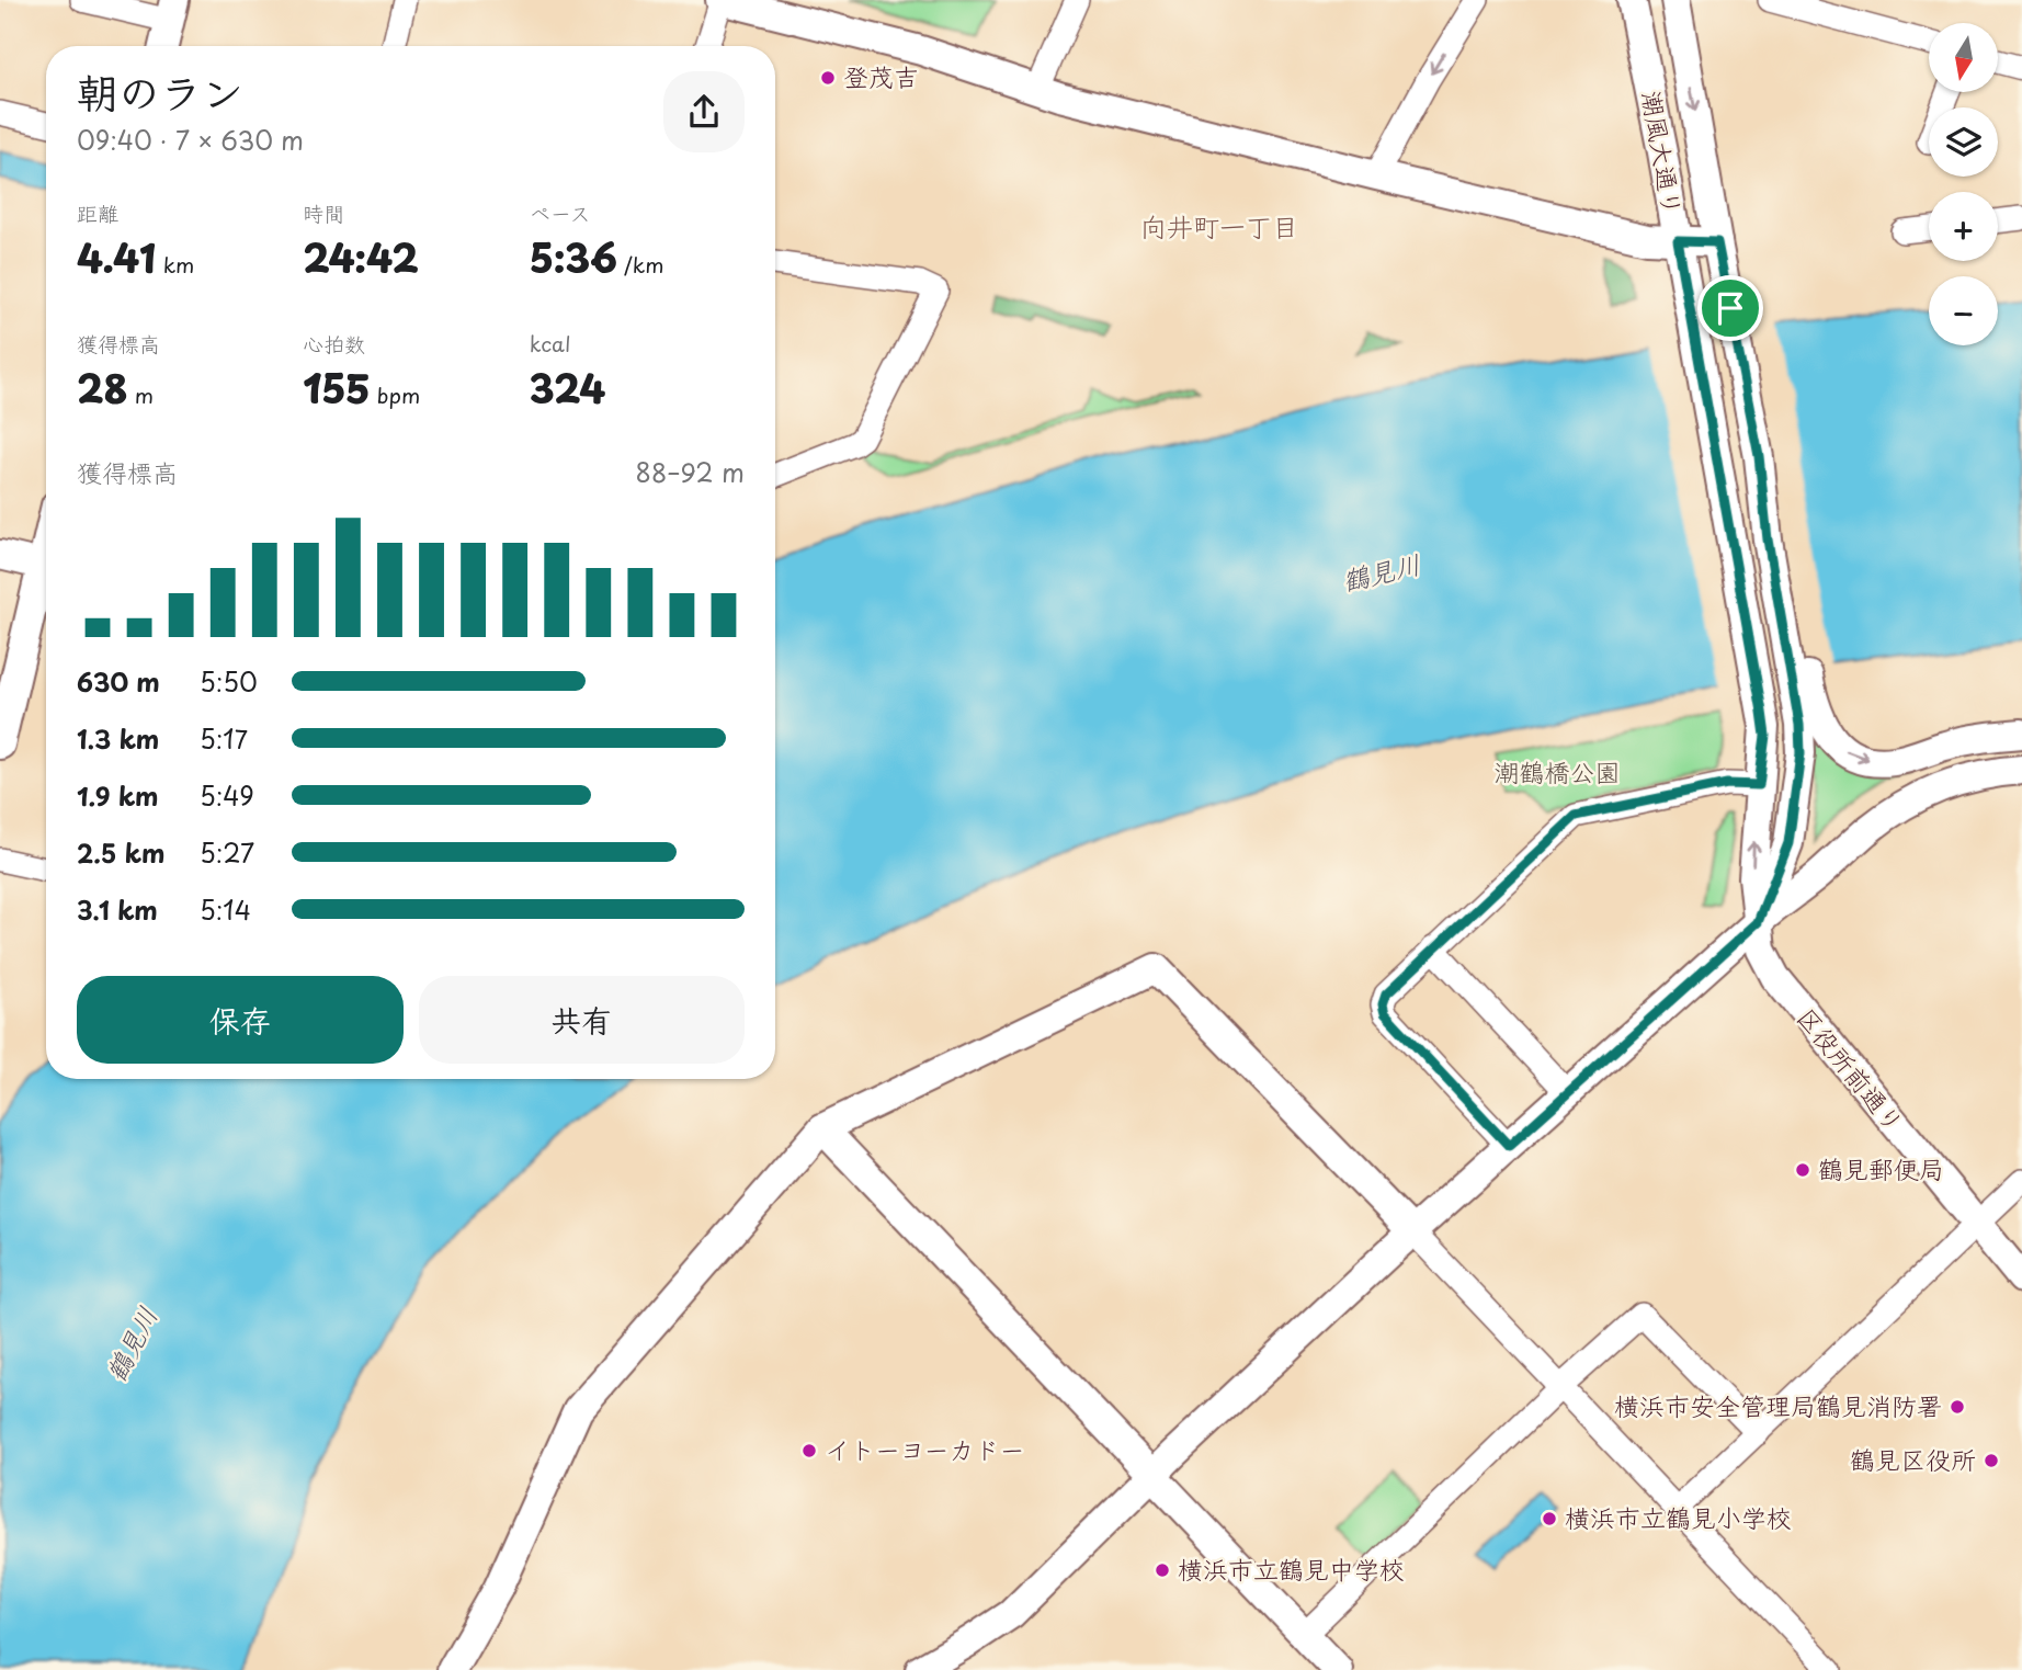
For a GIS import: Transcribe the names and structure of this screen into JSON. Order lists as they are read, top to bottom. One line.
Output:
{"streets":{"street":["潮風大通り","区役所前通り"]},"crossings":[["潮風大通り","区役所前通り"]],"districts":["向井町一丁目"],"water":["鶴見川"],"parks":["潮鶴橋公園"],"places":["登茂吉","鶴見郵便局","横浜市安全管理局鶴見消防署","イトーヨーカドー","鶴見区役所","横浜市立鶴見小学校","横浜市立鶴見中学校"],"north":"bottom","page":{"map_buttons":["+","−"],"heading":["朝のラン","09:40 · 7 × 630 m"],"stats":[["距離","4.41 km"],["時間","24:42"],["ペース","5:36 /km"],["獲得標高","28 m"],["心拍数","155 bpm"],["kcal","324"]],"chart":["獲得標高","88–92 m"],"list":[{"name":"630 m","note":"5:50"},{"name":"1.3 km","note":"5:17"},{"name":"1.9 km","note":"5:49"},{"name":"2.5 km","note":"5:27"},{"name":"3.1 km","note":"5:14"}],"buttons":["保存","共有"]}}
